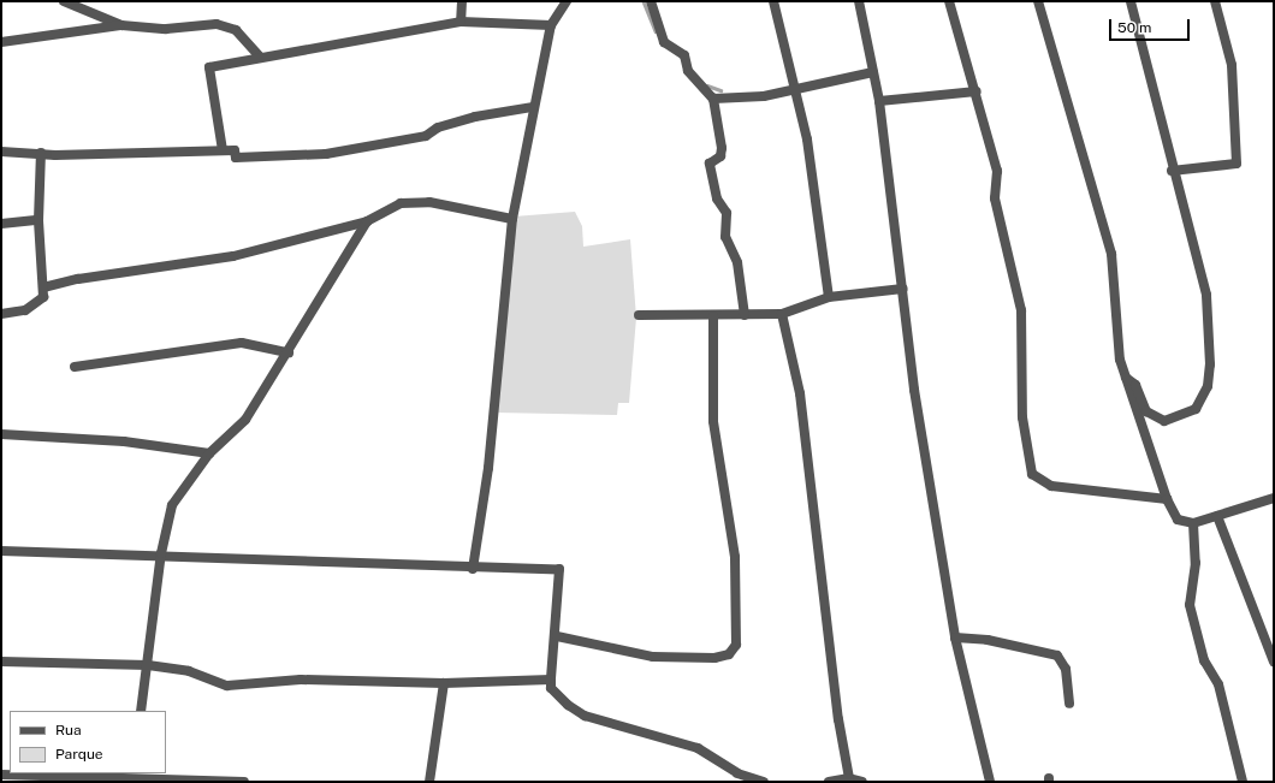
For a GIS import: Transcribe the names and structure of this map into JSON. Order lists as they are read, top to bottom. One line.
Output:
{"legend":["Rua","Parque"],"scale_bar":"50 m"}
